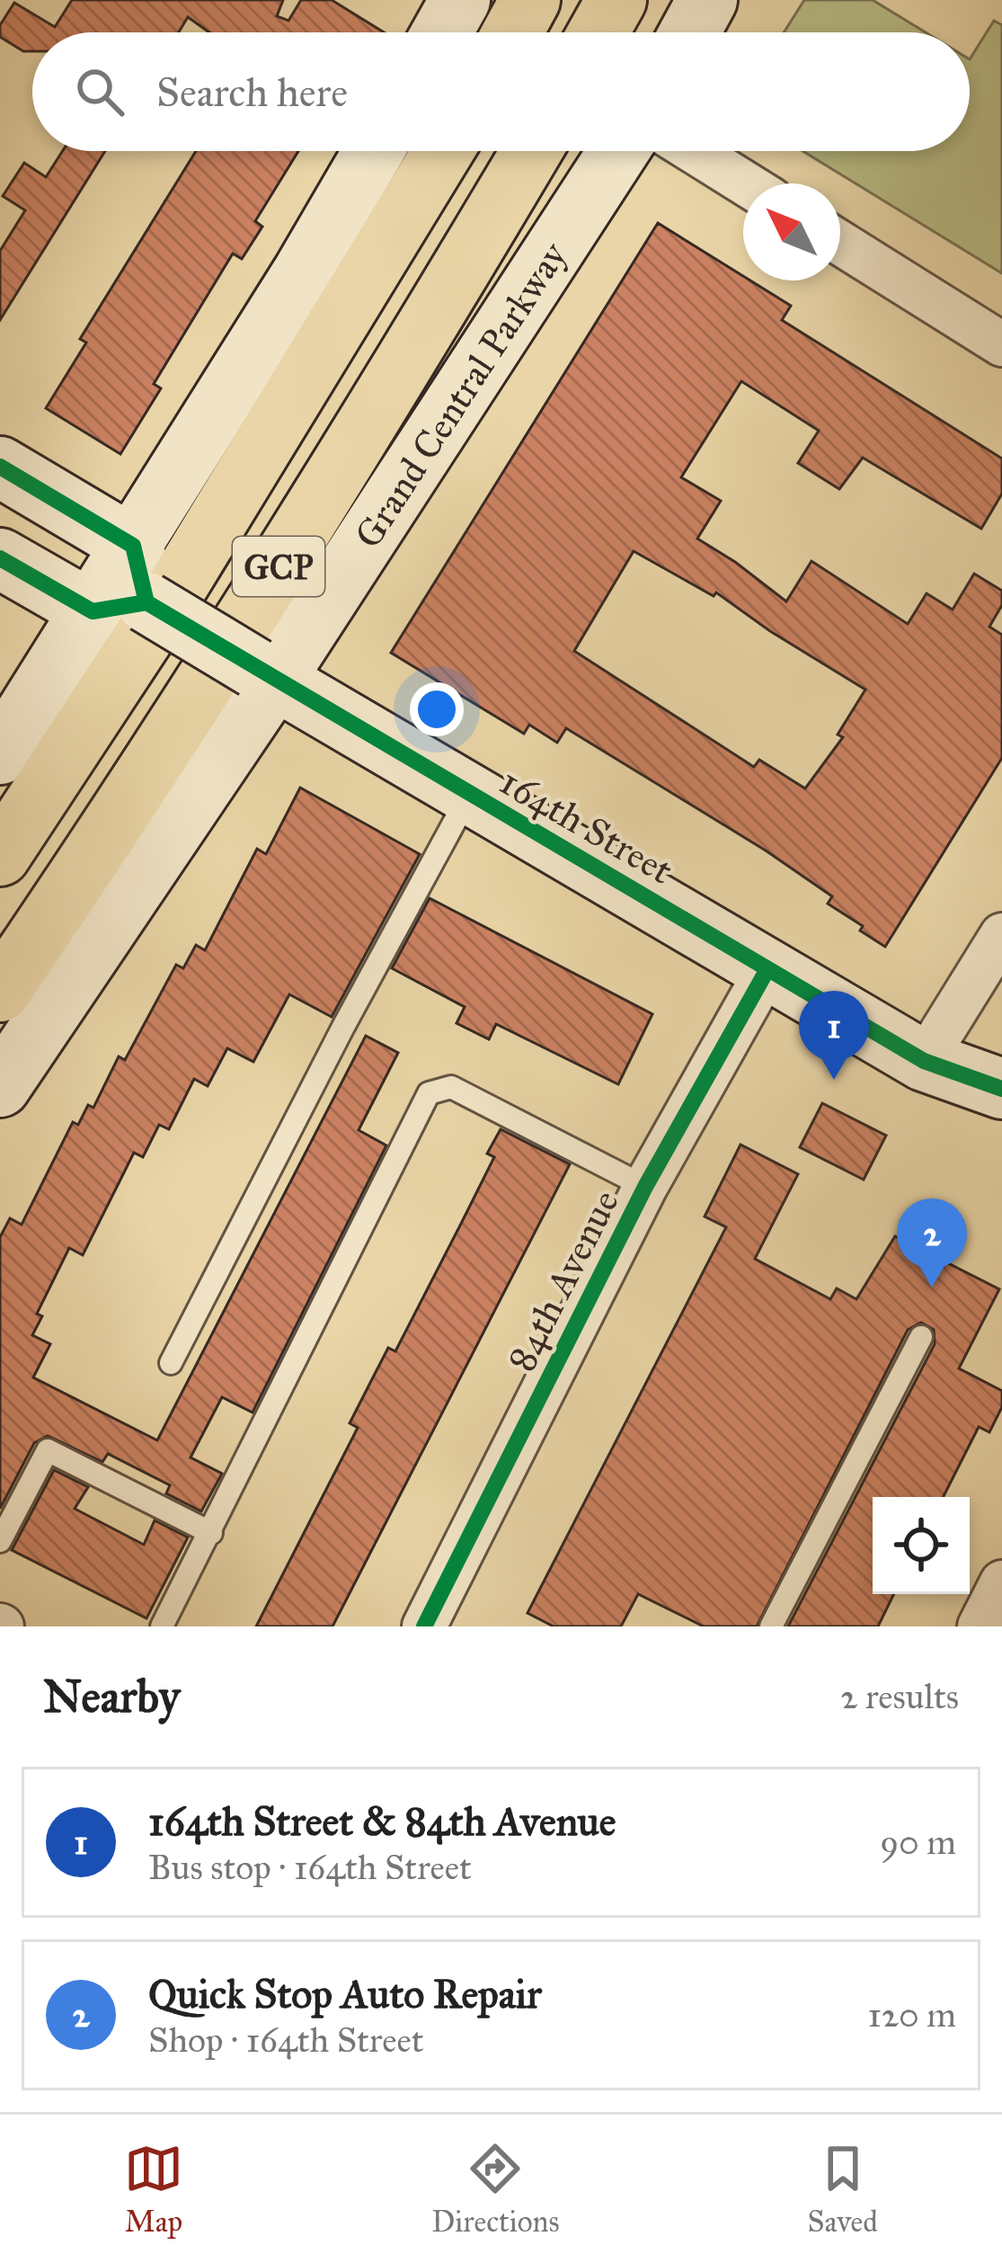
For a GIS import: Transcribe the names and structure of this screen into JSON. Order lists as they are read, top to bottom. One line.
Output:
{"streets":{"highway":["Grand Central Parkway","GCP"],"main road":["164th Street"],"street":["84th Avenue"]},"crossings":[["Grand Central Parkway","164th Street"],["164th Street","84th Avenue"]],"north":"top left","page":{"search":"Search here","pins":["1","2"],"heading":["Nearby","2 results"],"list":[{"mark":"1","name":"164th Street & 84th Avenue","note":"Bus stop · 164th Street","value":"90 m"},{"mark":"2","name":"Quick Stop Auto Repair","note":"Shop · 164th Street","value":"120 m"}],"nav":["Map","Directions","Saved"]}}
